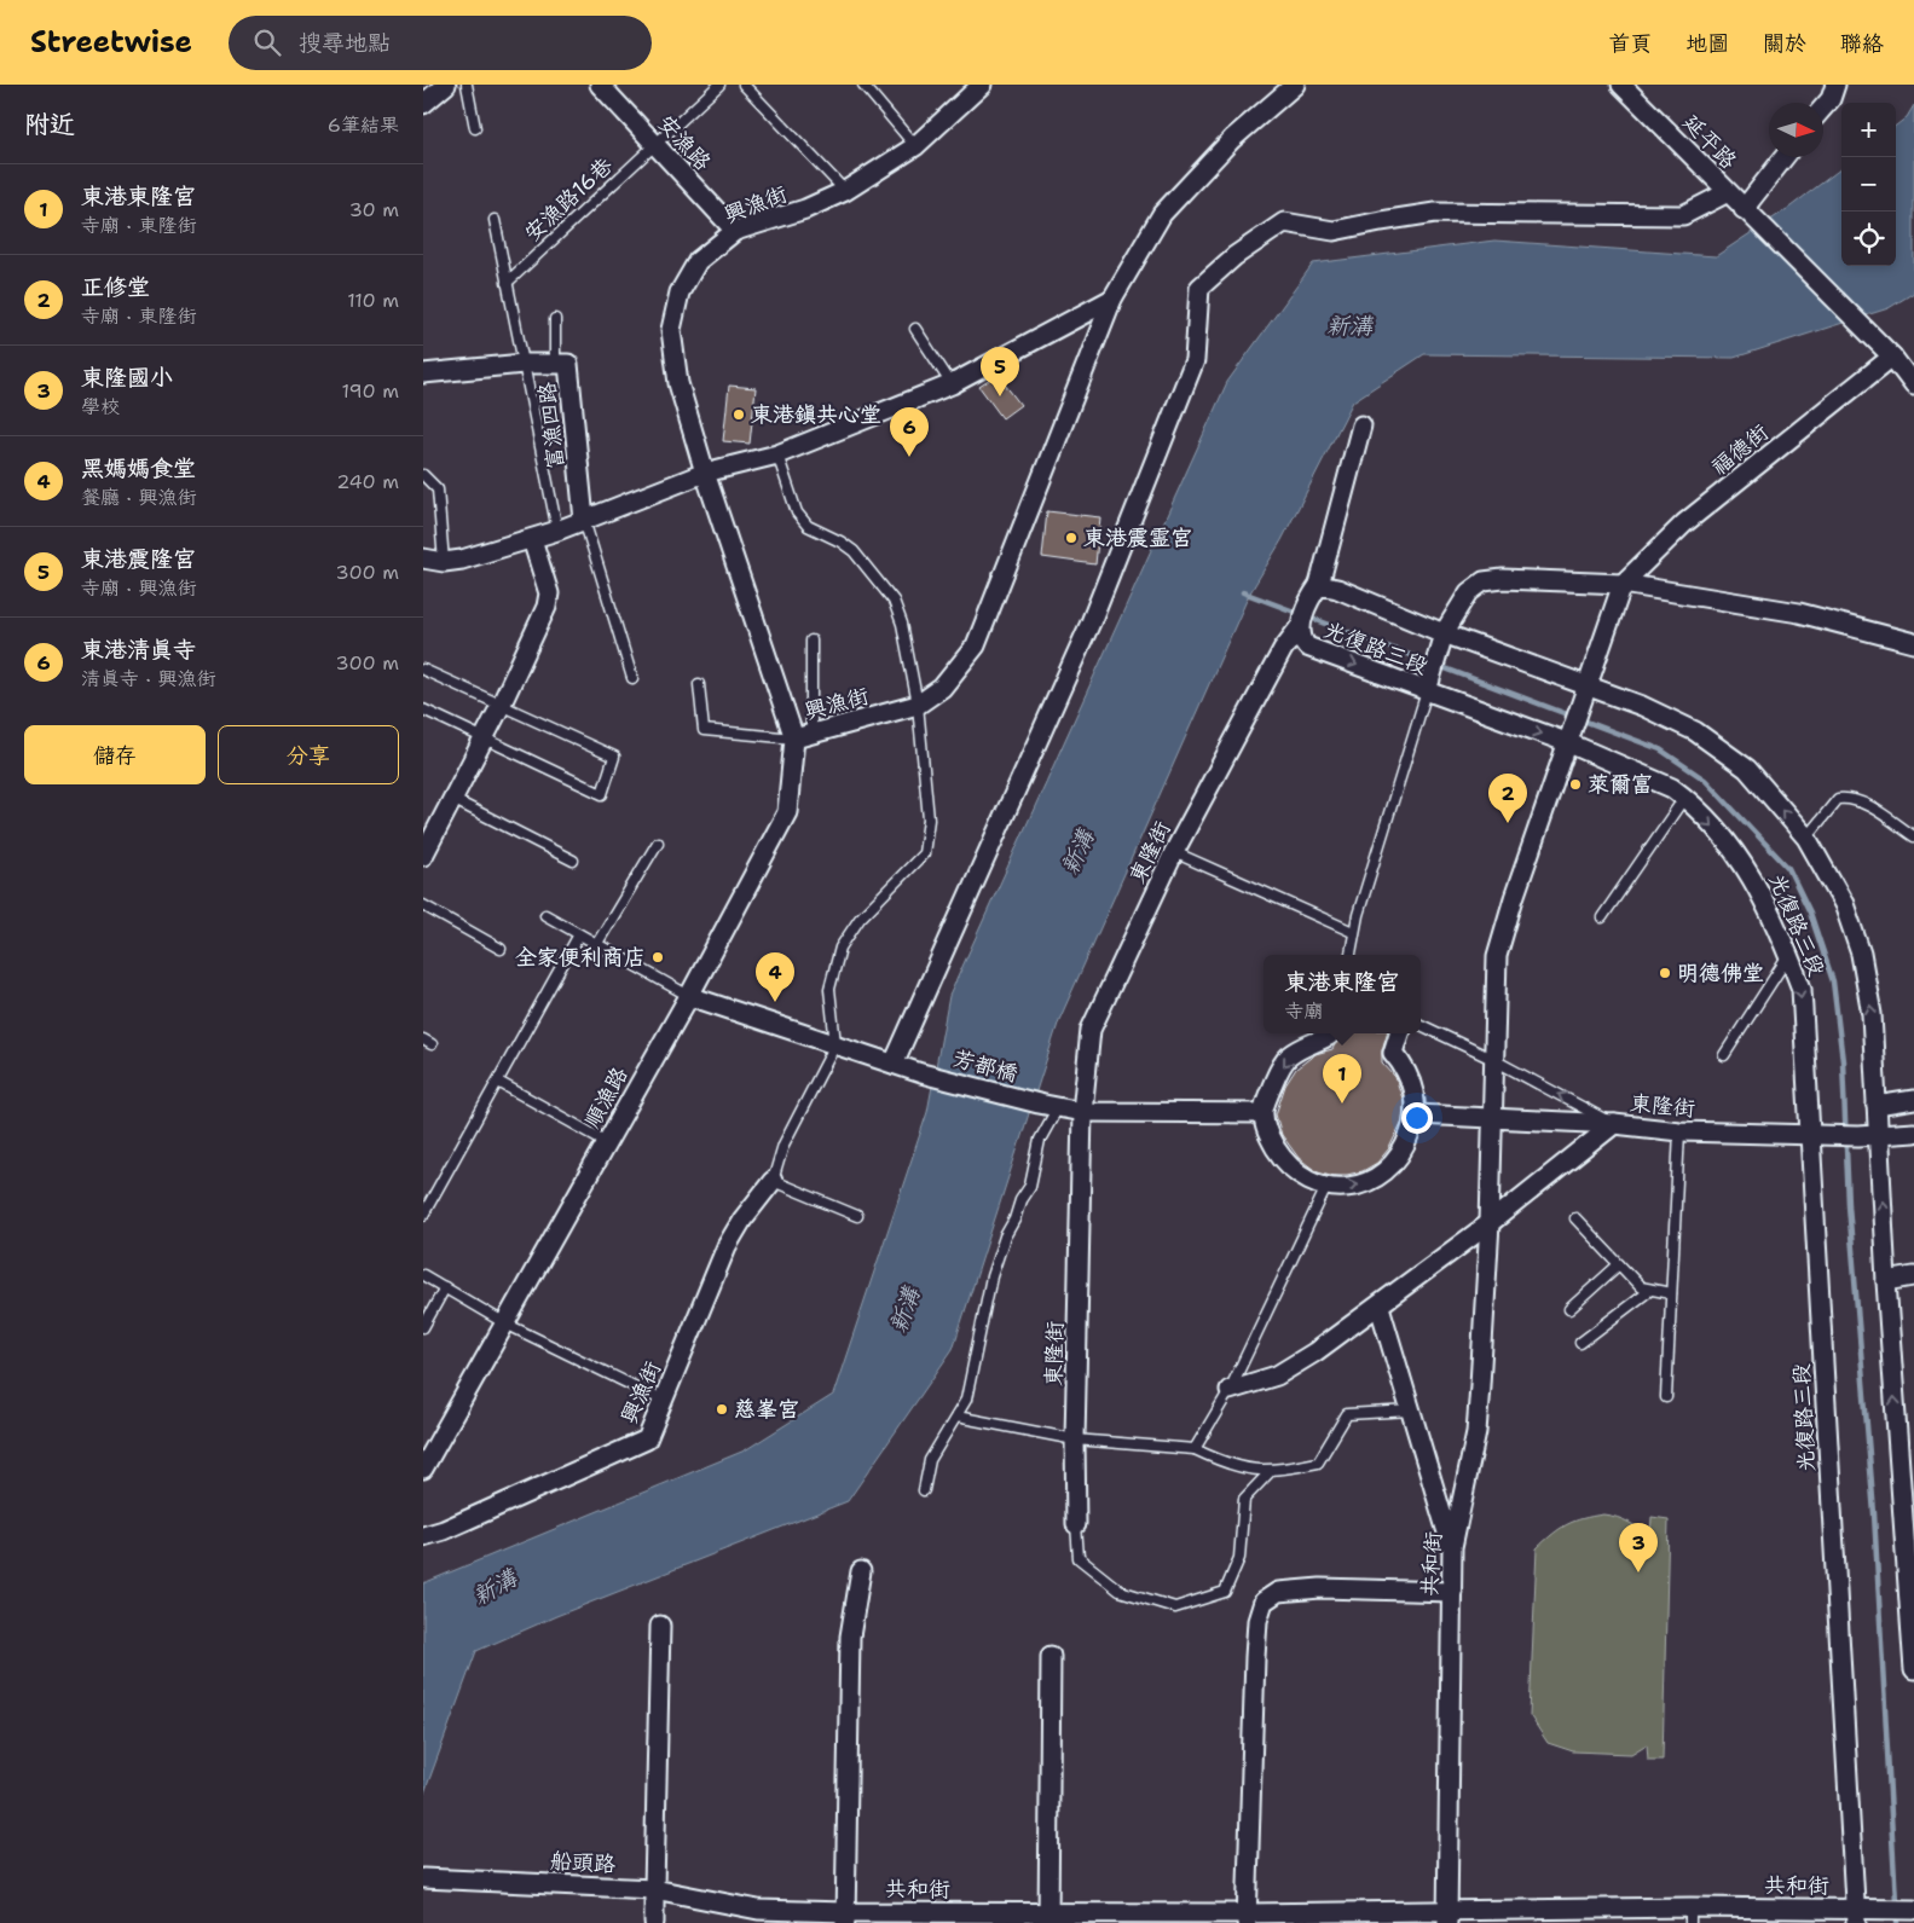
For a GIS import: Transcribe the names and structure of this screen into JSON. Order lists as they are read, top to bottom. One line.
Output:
{"streets":{"street":["延平路","安漁路","興漁街","富漁四路","福德街","光復路三段","東隆街","芳都橋","順漁路","共和街","船頭路"],"lane":["安漁路16巷"]},"crossings":[["延平路","福德街"],["安漁路","安漁路16巷"],["安漁路","興漁街"],["興漁街","順漁路"],["福德街","光復路三段"],["光復路三段","東隆街"],["光復路三段","共和街"],["東隆街","芳都橋"],["東隆街","共和街"],["共和街","船頭路"]],"water":["新溝"],"places":["東港鎮共心堂","東港震霊宮","萊爾富","全家便利商店","明德佛堂","慈峯宮"],"north":"right","page":{"header":"Streetwise","search":"搜尋地點","nav":["首頁","地圖","關於","聯絡"],"heading":["附近","6筆結果"],"map_buttons":["+","−"],"list":[{"mark":"1","name":"東港東隆宮","note":"寺廟 · 東隆街","value":"30 m"},{"mark":"2","name":"正修堂","note":"寺廟 · 東隆街","value":"110 m"},{"mark":"3","name":"東隆國小","note":"學校","value":"190 m"},{"mark":"4","name":"黑媽媽食堂","note":"餐廳 · 興漁街","value":"240 m"},{"mark":"5","name":"東港震隆宮","note":"寺廟 · 興漁街","value":"300 m"},{"mark":"6","name":"東港清真寺","note":"清真寺 · 興漁街","value":"300 m"}],"pins":["5","6","2","4","1","3"],"buttons":["儲存","分享"],"popup":["東港東隆宮","寺廟"]}}
